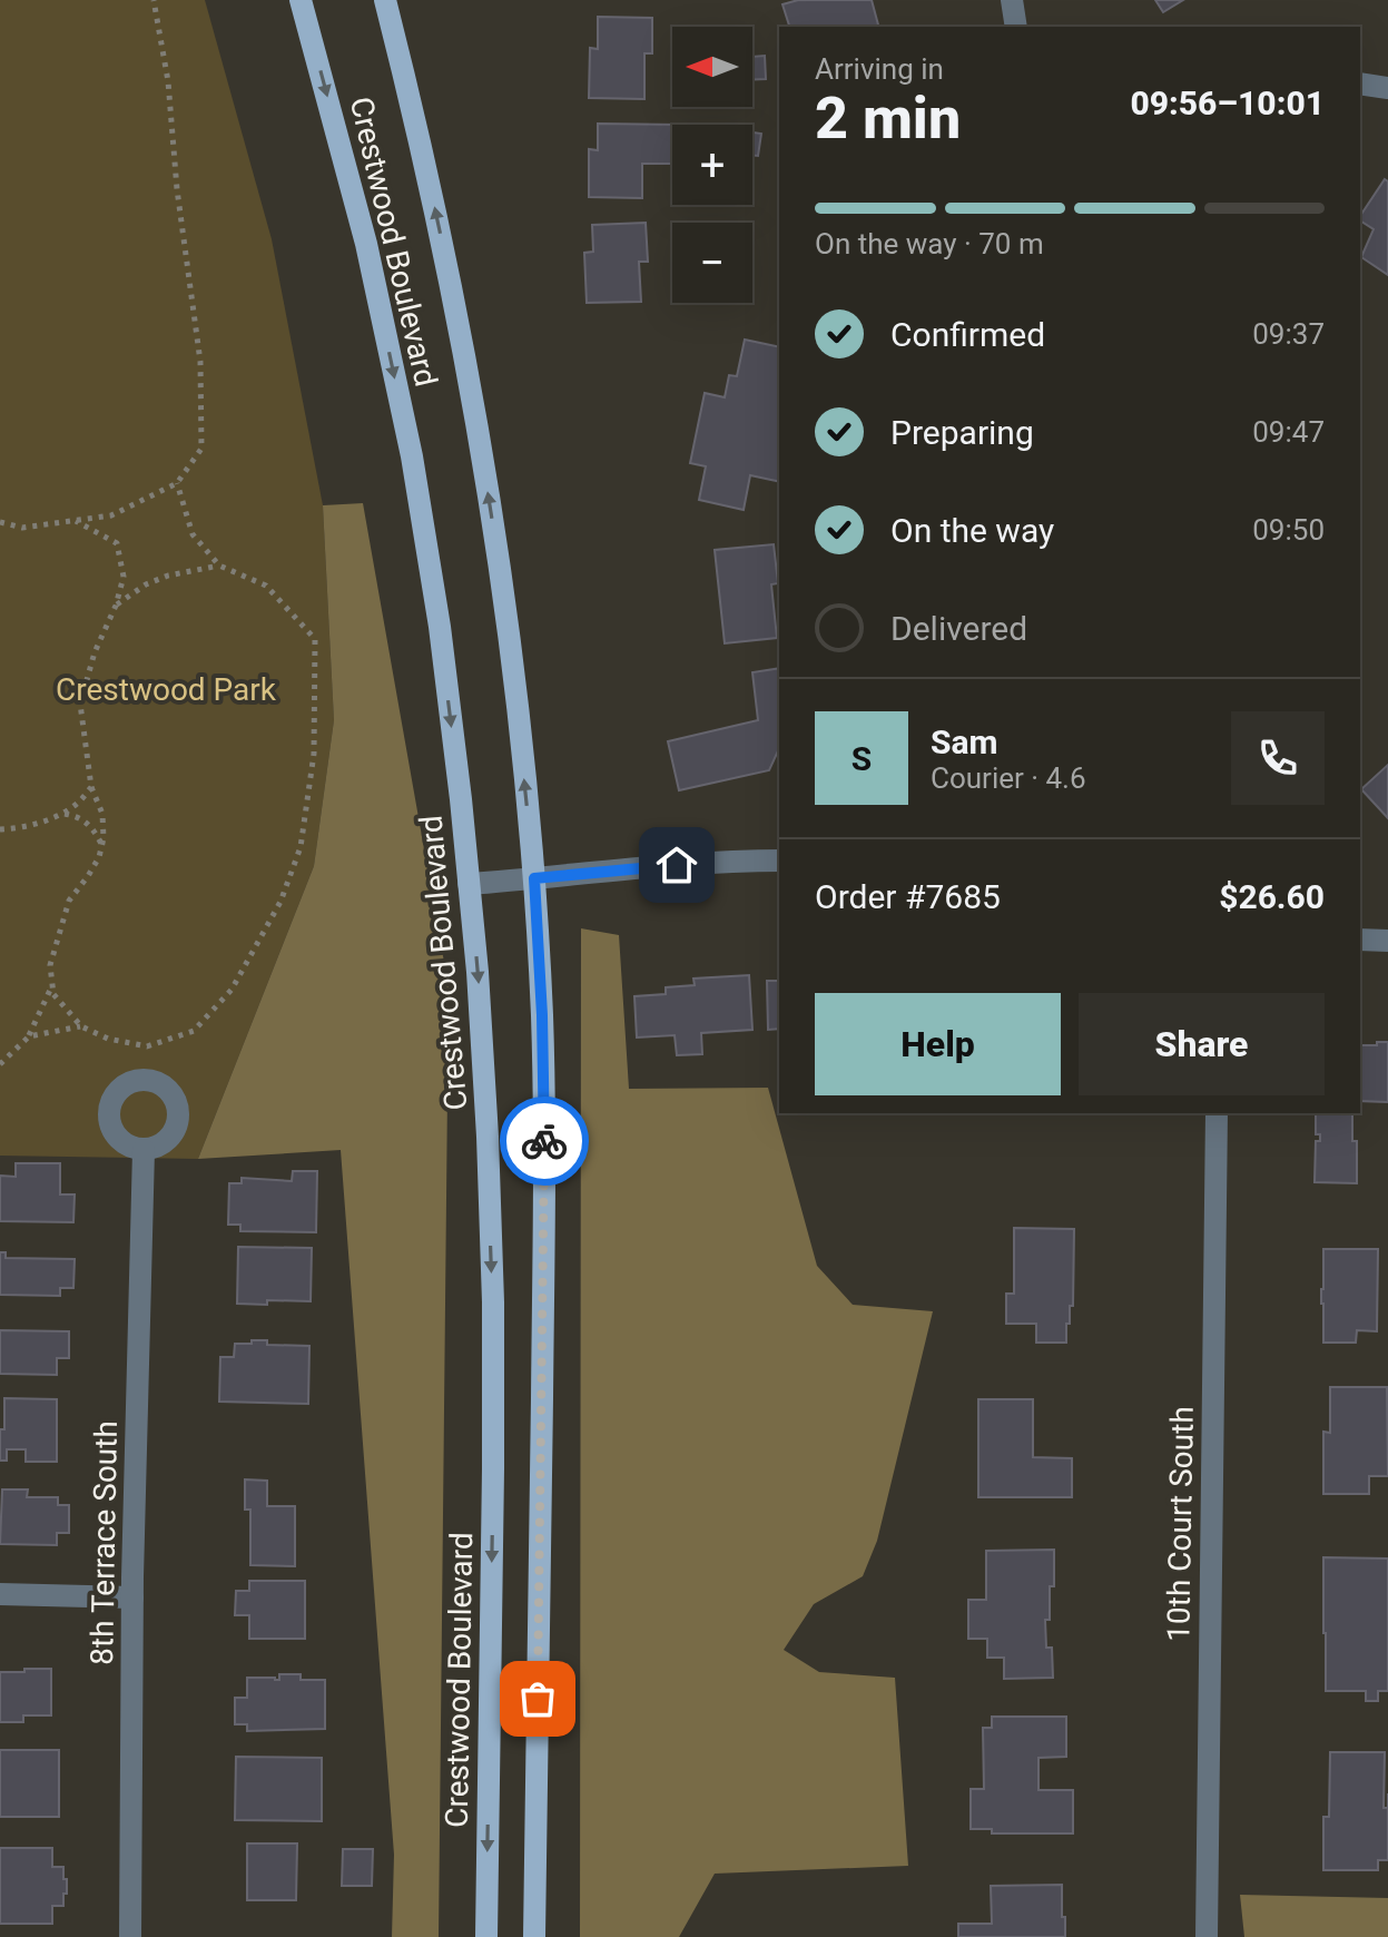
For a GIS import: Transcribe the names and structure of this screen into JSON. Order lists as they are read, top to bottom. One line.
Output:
{"streets":{"main road":["Crestwood Boulevard"],"street":["10th Court South","8th Terrace South"]},"parks":["Crestwood Park"],"north":"left","page":{"map_buttons":["+","−"],"heading":["2 min","Arriving in","09:56–10:01"],"panel":["Sam","Courier · 4.6","Order #7685","$26.60"],"bar":"On the way · 70 m","list":[["Confirmed","09:37"],["Preparing","09:47"],["On the way","09:50"],"Delivered"],"round":"S","buttons":["Help","Share"]}}
